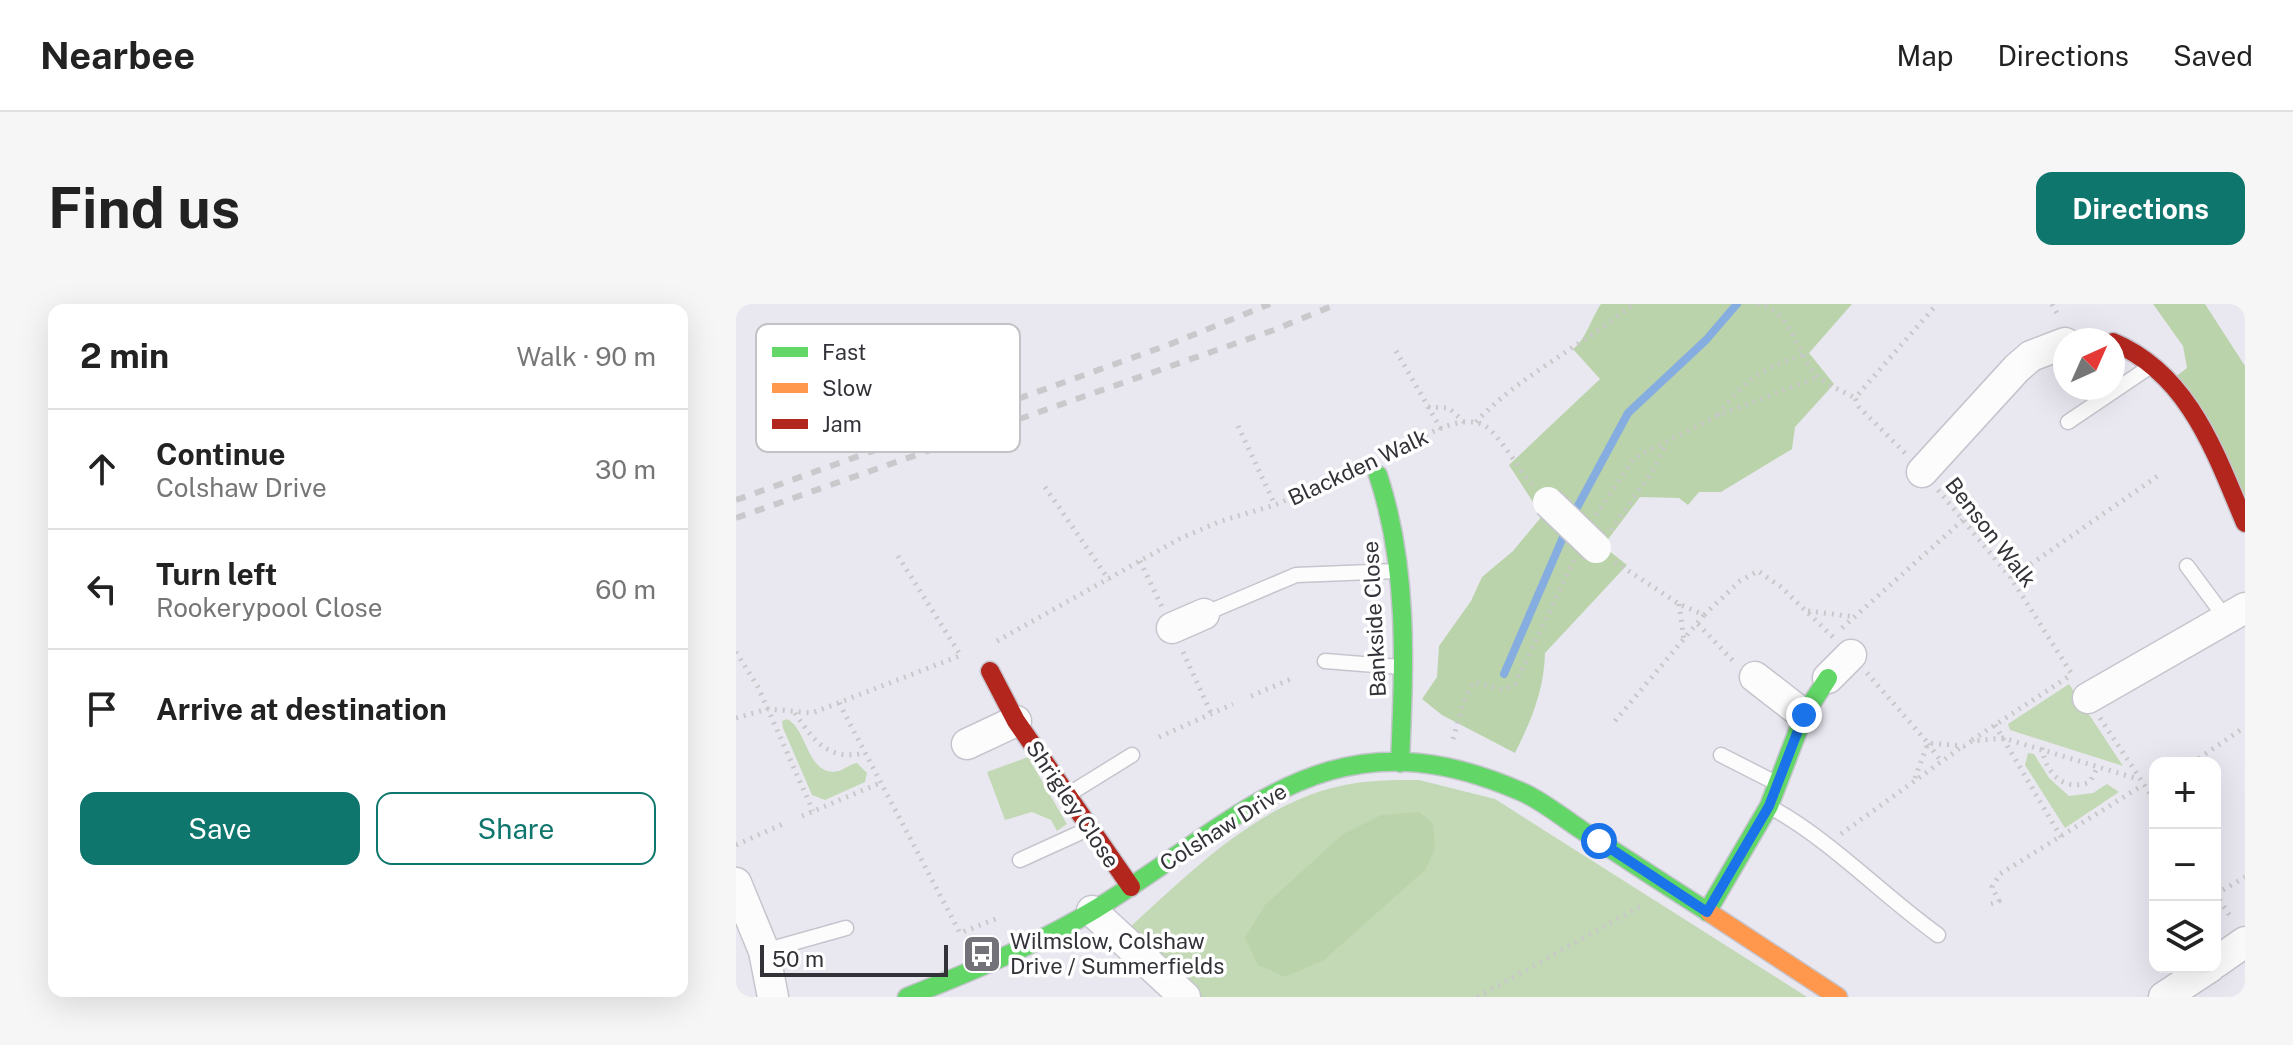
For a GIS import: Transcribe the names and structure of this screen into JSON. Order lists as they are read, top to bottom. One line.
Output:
{"streets":{"street":["Bankside Close","Shrigley Close","Colshaw Drive"],"path":["Blackden Walk","Benson Walk"]},"crossings":[["Blackden Walk","Bankside Close"],["Blackden Walk","Shrigley Close"],["Bankside Close","Colshaw Drive"],["Shrigley Close","Colshaw Drive"]],"places":{"bus stop":["Wilmslow, Colshaw Drive / Summerfields"]},"legend":["Fast","Slow","Jam"],"scale_bar":"50 m","north":"top right","page":{"header":"Nearbee","nav":["Map","Directions","Saved"],"buttons":["Directions",["Save","Share"]],"title":"Find us","heading":["2 min","Walk · 90 m"],"list":[["Continue","Colshaw Drive","30 m"],["Turn left","Rookerypool Close","60 m"],"Arrive at destination"],"map_buttons":["+","−"],"scale":"50 m"}}
